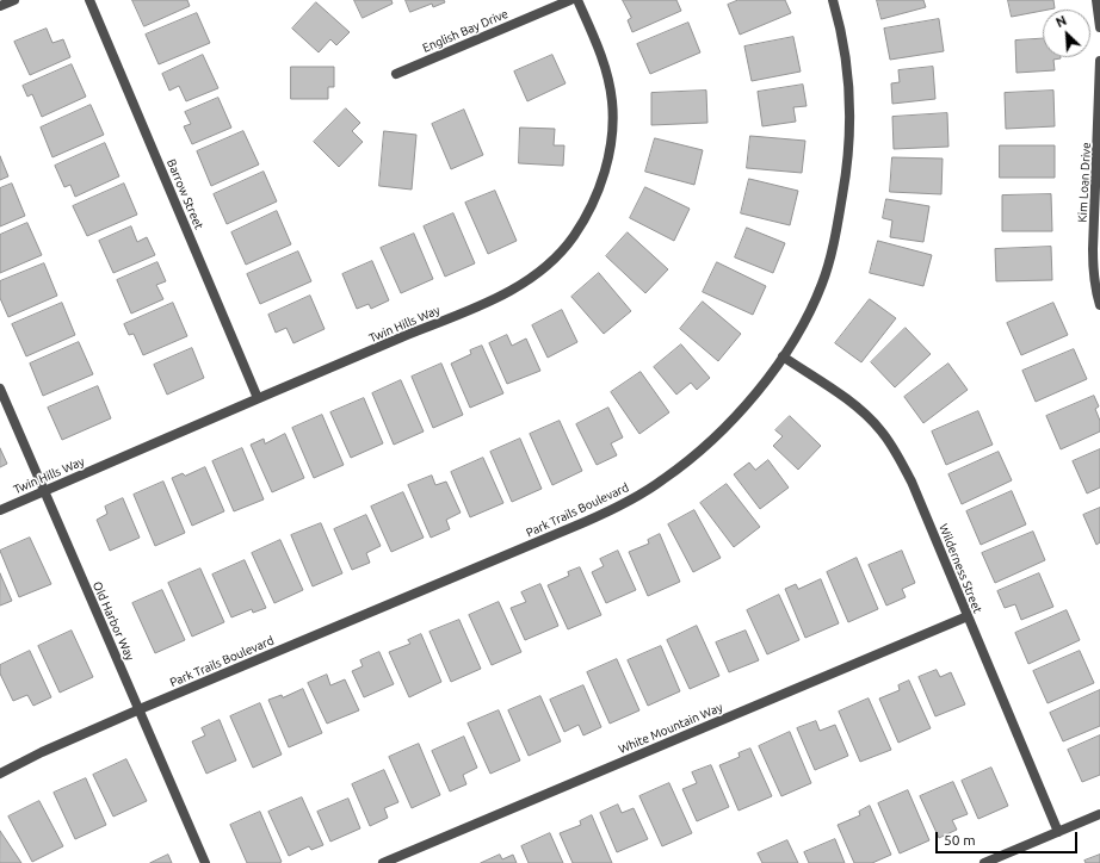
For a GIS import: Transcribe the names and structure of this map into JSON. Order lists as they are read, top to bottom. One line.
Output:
{"streets":{"street":["English Bay Drive","Kim Loan Drive","Barrow Street","Twin Hills Way","Park Trails Boulevard","Wilderness Street","Old Harbor Way","White Mountain Way"]},"crossings":[["Barrow Street","Twin Hills Way"],["Twin Hills Way","Old Harbor Way"],["Park Trails Boulevard","Wilderness Street"],["Park Trails Boulevard","Old Harbor Way"],["Wilderness Street","White Mountain Way"]],"scale_bar":"50 m","north":"top left"}
